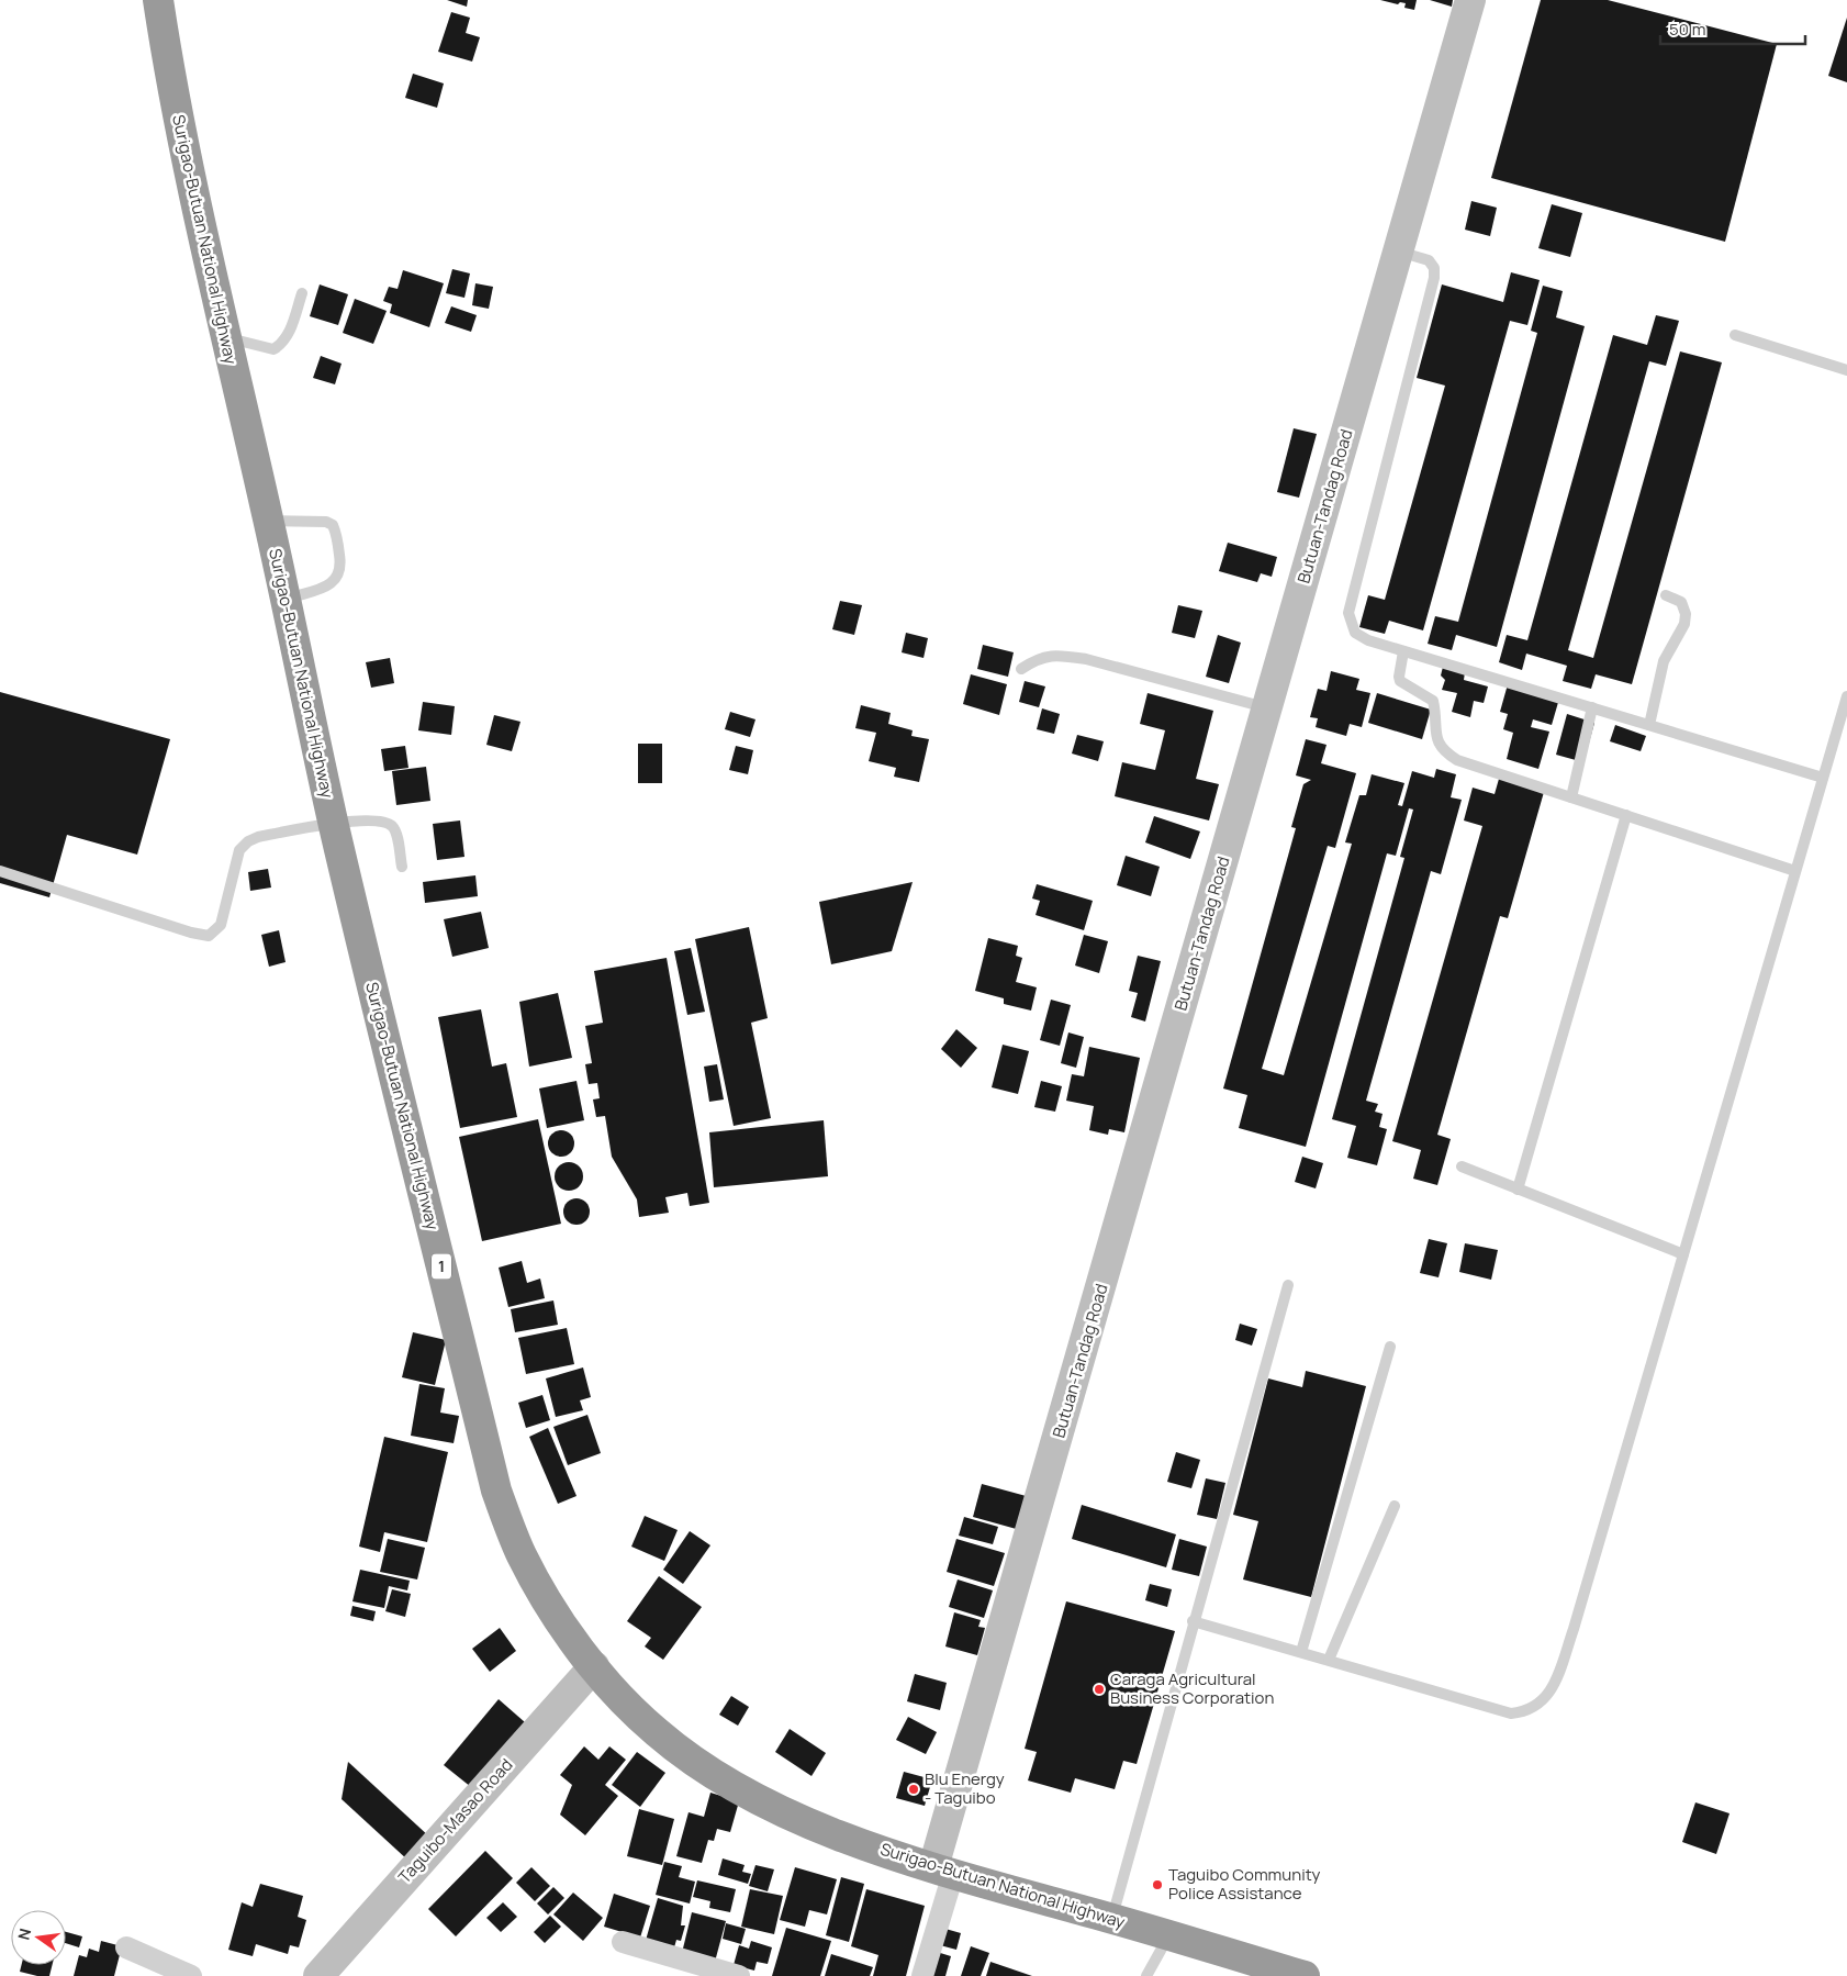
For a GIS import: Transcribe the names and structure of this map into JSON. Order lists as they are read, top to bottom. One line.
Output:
{"streets":{"highway":["Surigao-Butuan National Highway","1"],"main road":["Butuan-Tandag Road","Taguibo-Masao Road"]},"crossings":[["Surigao-Butuan National Highway","Butuan-Tandag Road"],["Surigao-Butuan National Highway","Taguibo-Masao Road"]],"places":["Caraga Agricultural Business Corporation","Blu Energy - Taguibo","Taguibo Community Police Assistance"],"scale_bar":"50 m","north":"left"}
